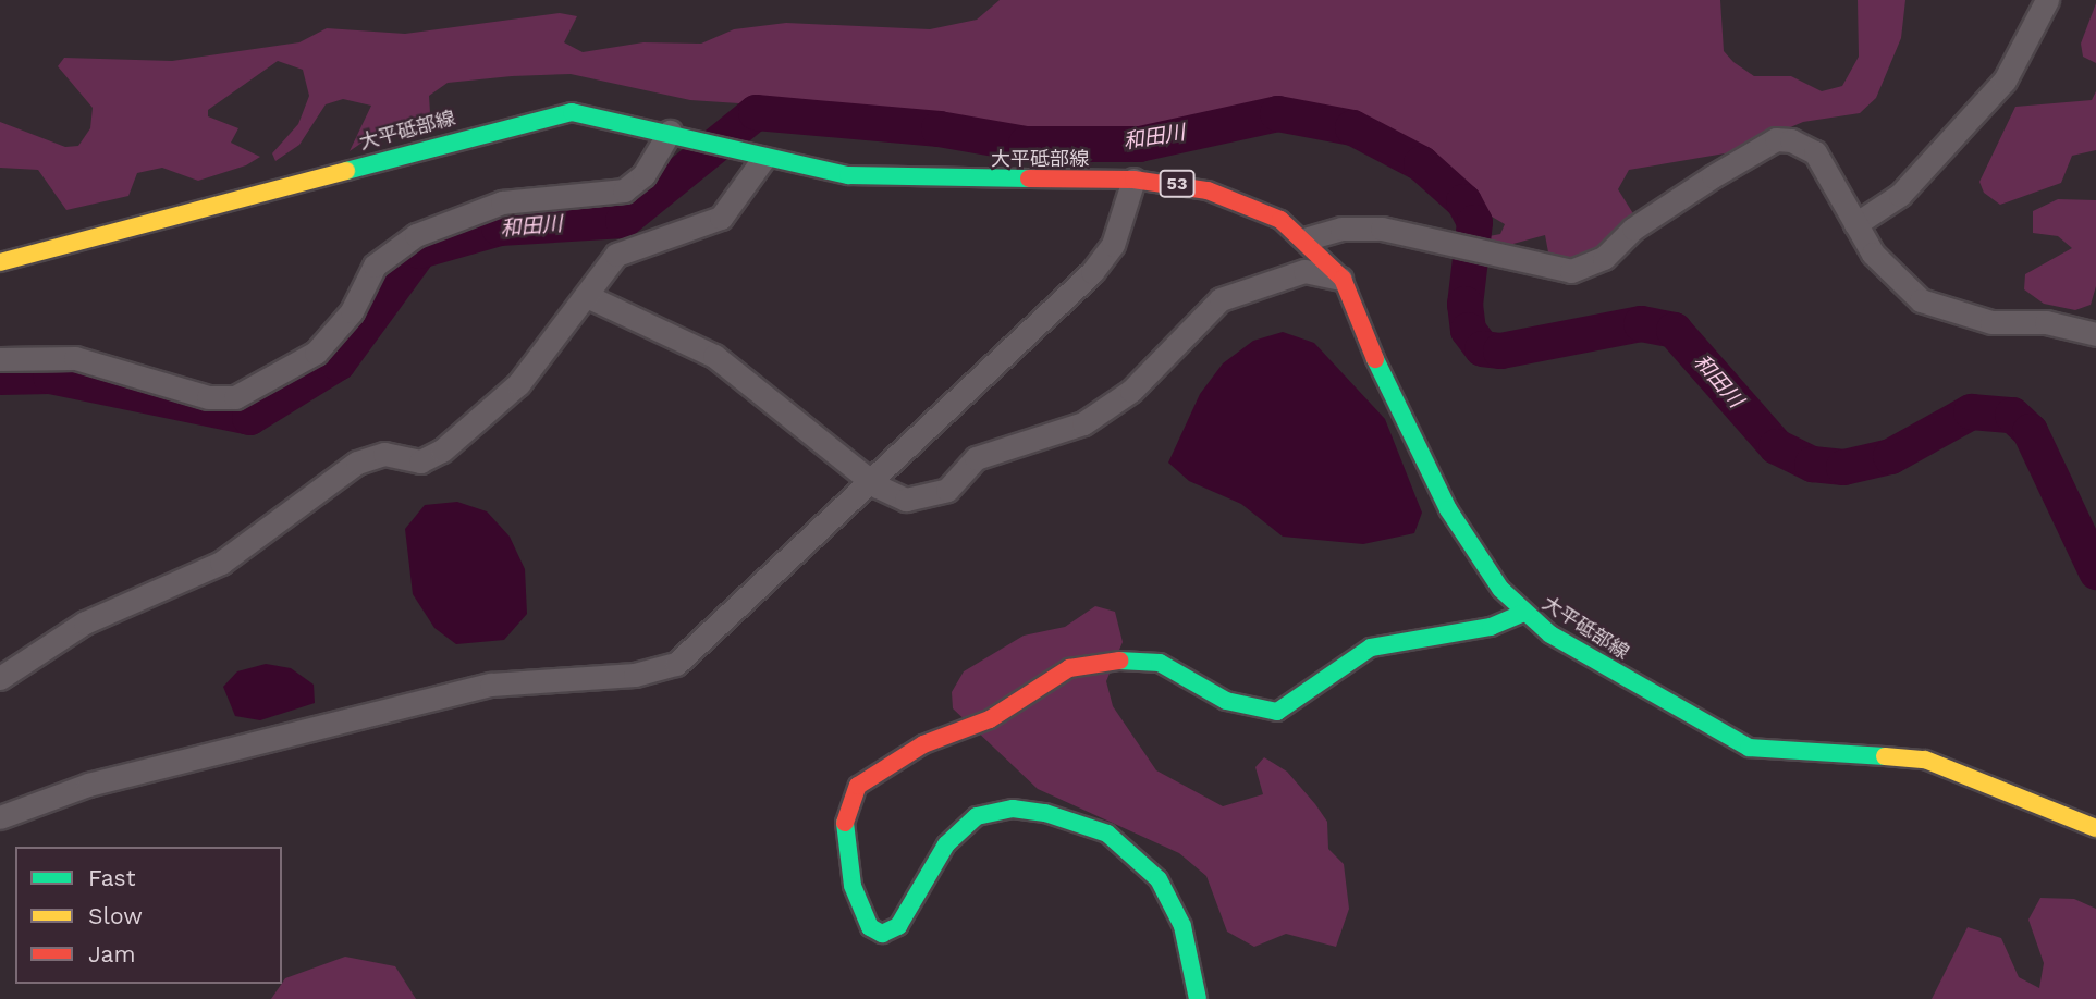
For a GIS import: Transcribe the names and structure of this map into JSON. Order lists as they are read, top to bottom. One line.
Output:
{"streets":{"main road":["大平砥部線","53"]},"water":["和田川"],"legend":["Fast","Slow","Jam"]}
